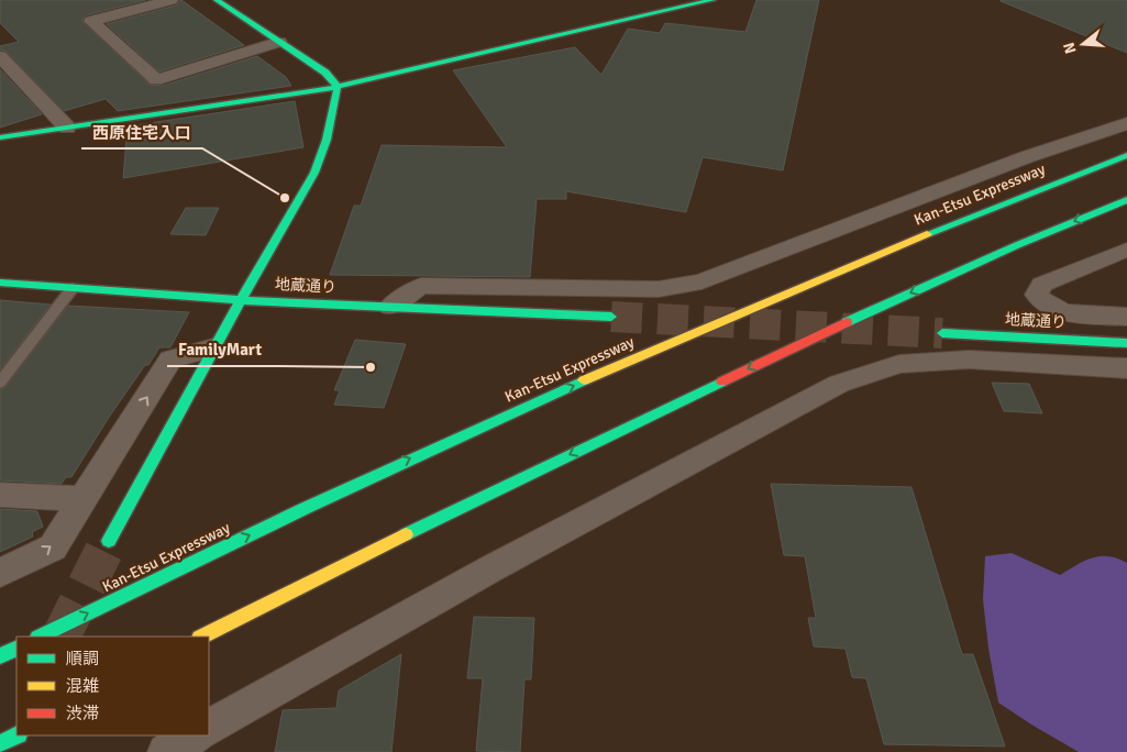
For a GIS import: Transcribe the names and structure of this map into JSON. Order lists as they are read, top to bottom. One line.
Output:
{"streets":{"main road":["Kan-Etsu Expressway","地蔵通り"]},"places":["西原住宅入口","FamilyMart"],"legend":["順調","混雑","渋滞"],"north":"left"}
